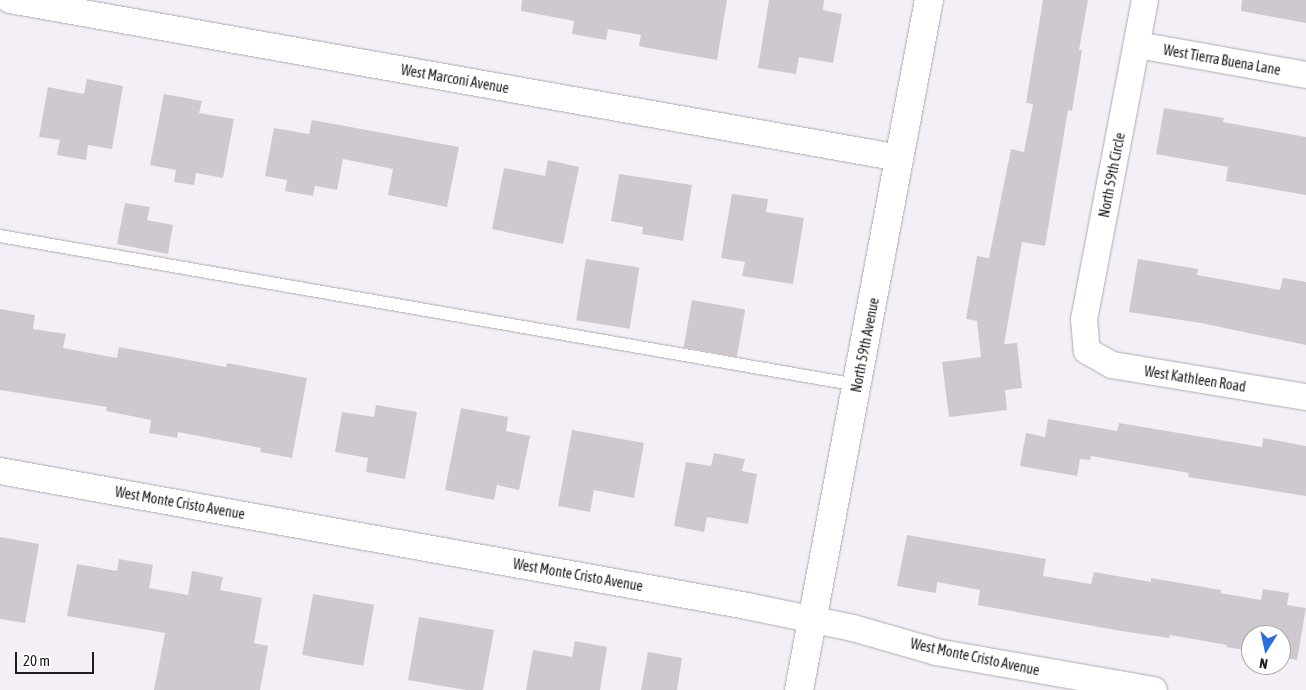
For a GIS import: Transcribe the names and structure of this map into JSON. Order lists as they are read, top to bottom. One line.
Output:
{"streets":{"main road":["North 59th Avenue"],"street":["West Tierra Buena Lane","West Marconi Avenue","North 59th Circle","West Kathleen Road","West Monte Cristo Avenue"]},"crossings":[["West Tierra Buena Lane","North 59th Circle"],["West Marconi Avenue","North 59th Avenue"],["North 59th Circle","West Kathleen Road"],["North 59th Avenue","West Monte Cristo Avenue"]],"scale_bar":"20 m","north":"bottom"}
